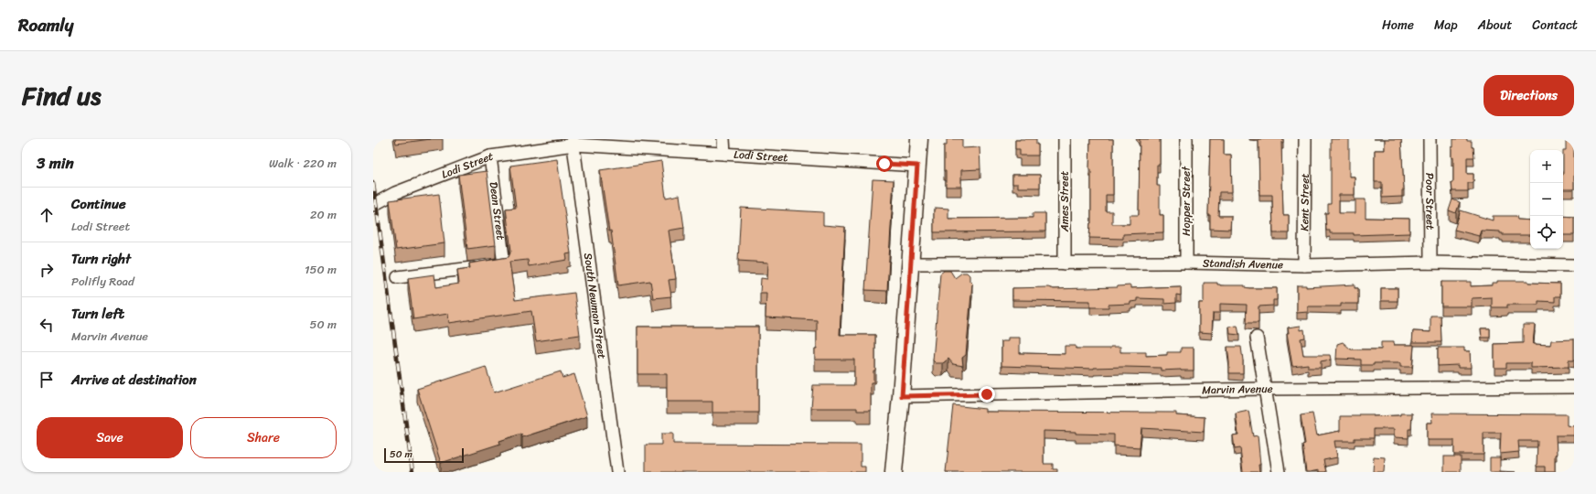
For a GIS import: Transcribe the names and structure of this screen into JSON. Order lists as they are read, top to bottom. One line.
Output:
{"streets":{"street":["Lodi Street","Ames Street","Hopper Street","Poor Street","Kent Street","Dean Street","Standish Avenue","South Newman Street","Marvin Avenue"]},"crossings":[["Lodi Street","Dean Street"],["Lodi Street","South Newman Street"],["Ames Street","Standish Avenue"],["Hopper Street","Standish Avenue"],["Poor Street","Standish Avenue"],["Kent Street","Standish Avenue"]],"scale_bar":"50 m","page":{"header":"Roamly","nav":["Home","Map","About","Contact"],"title":"Find us","buttons":["Directions",["Save","Share"]],"heading":["3 min","Walk · 220 m"],"map_buttons":["+","−"],"list":[["Continue","Lodi Street","20 m"],["Turn right","Polifly Road","150 m"],["Turn left","Marvin Avenue","50 m"],"Arrive at destination"],"scale":"50 m"}}
